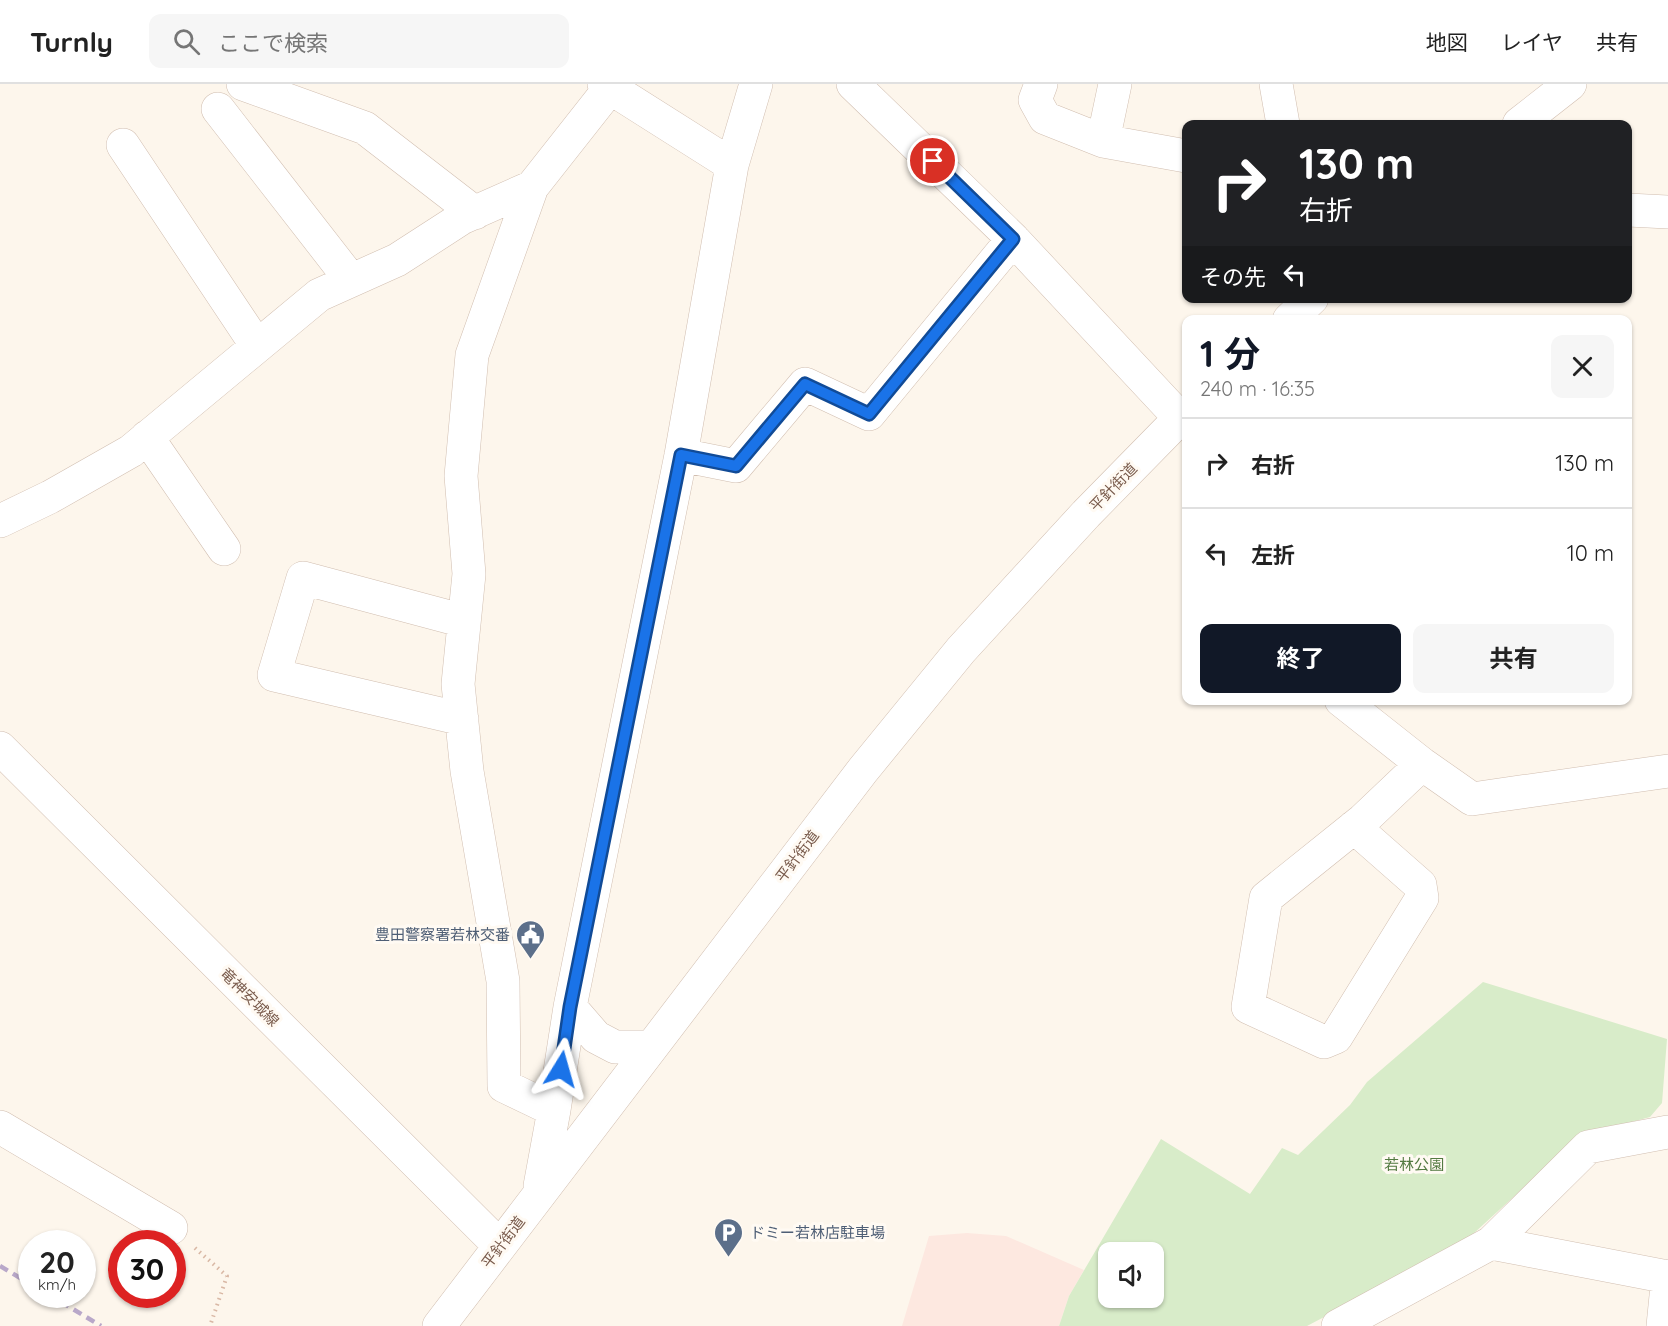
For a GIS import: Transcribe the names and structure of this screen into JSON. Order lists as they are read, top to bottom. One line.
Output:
{"streets":{"street":["平針街道","竜神安城線"]},"crossings":[["平針街道","竜神安城線"]],"parks":["若林公園"],"places":{"public building":["豊田警察署若林交番"],"parking":["ドミー若林店駐車場"]},"page":{"header":"Turnly","search":"ここで検索","nav":["地図","レイヤ","共有"],"turn":["130 m","右折"],"then":"その先","heading":["1 分","240 m · 16:35"],"list":[{"name":"右折","value":"130 m"},{"name":"左折","value":"10 m"}],"buttons":["終了","共有"],"speed":"20 km/h","limit":"30"}}
